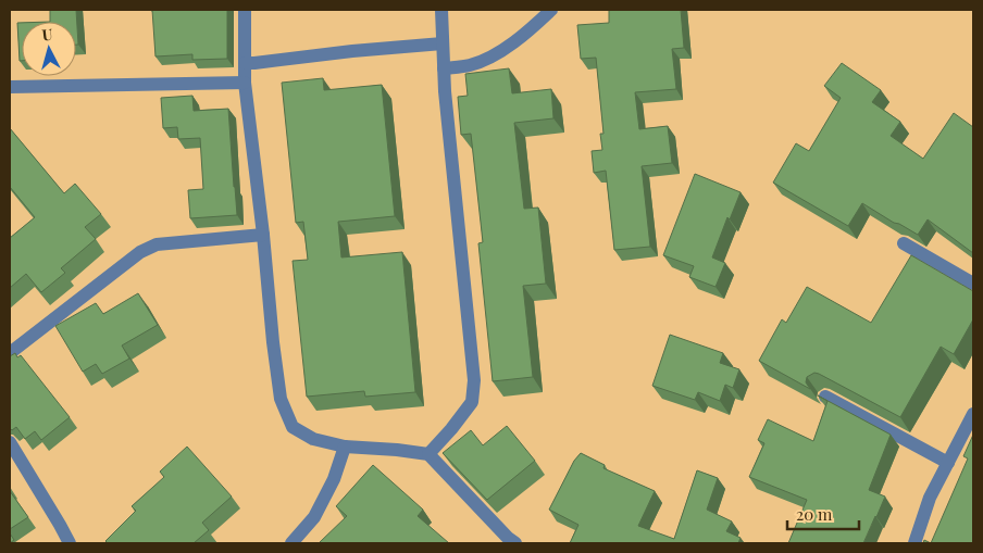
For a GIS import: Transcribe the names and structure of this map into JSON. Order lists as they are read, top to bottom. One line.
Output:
{"scale_bar":"20 m","north":"top"}
